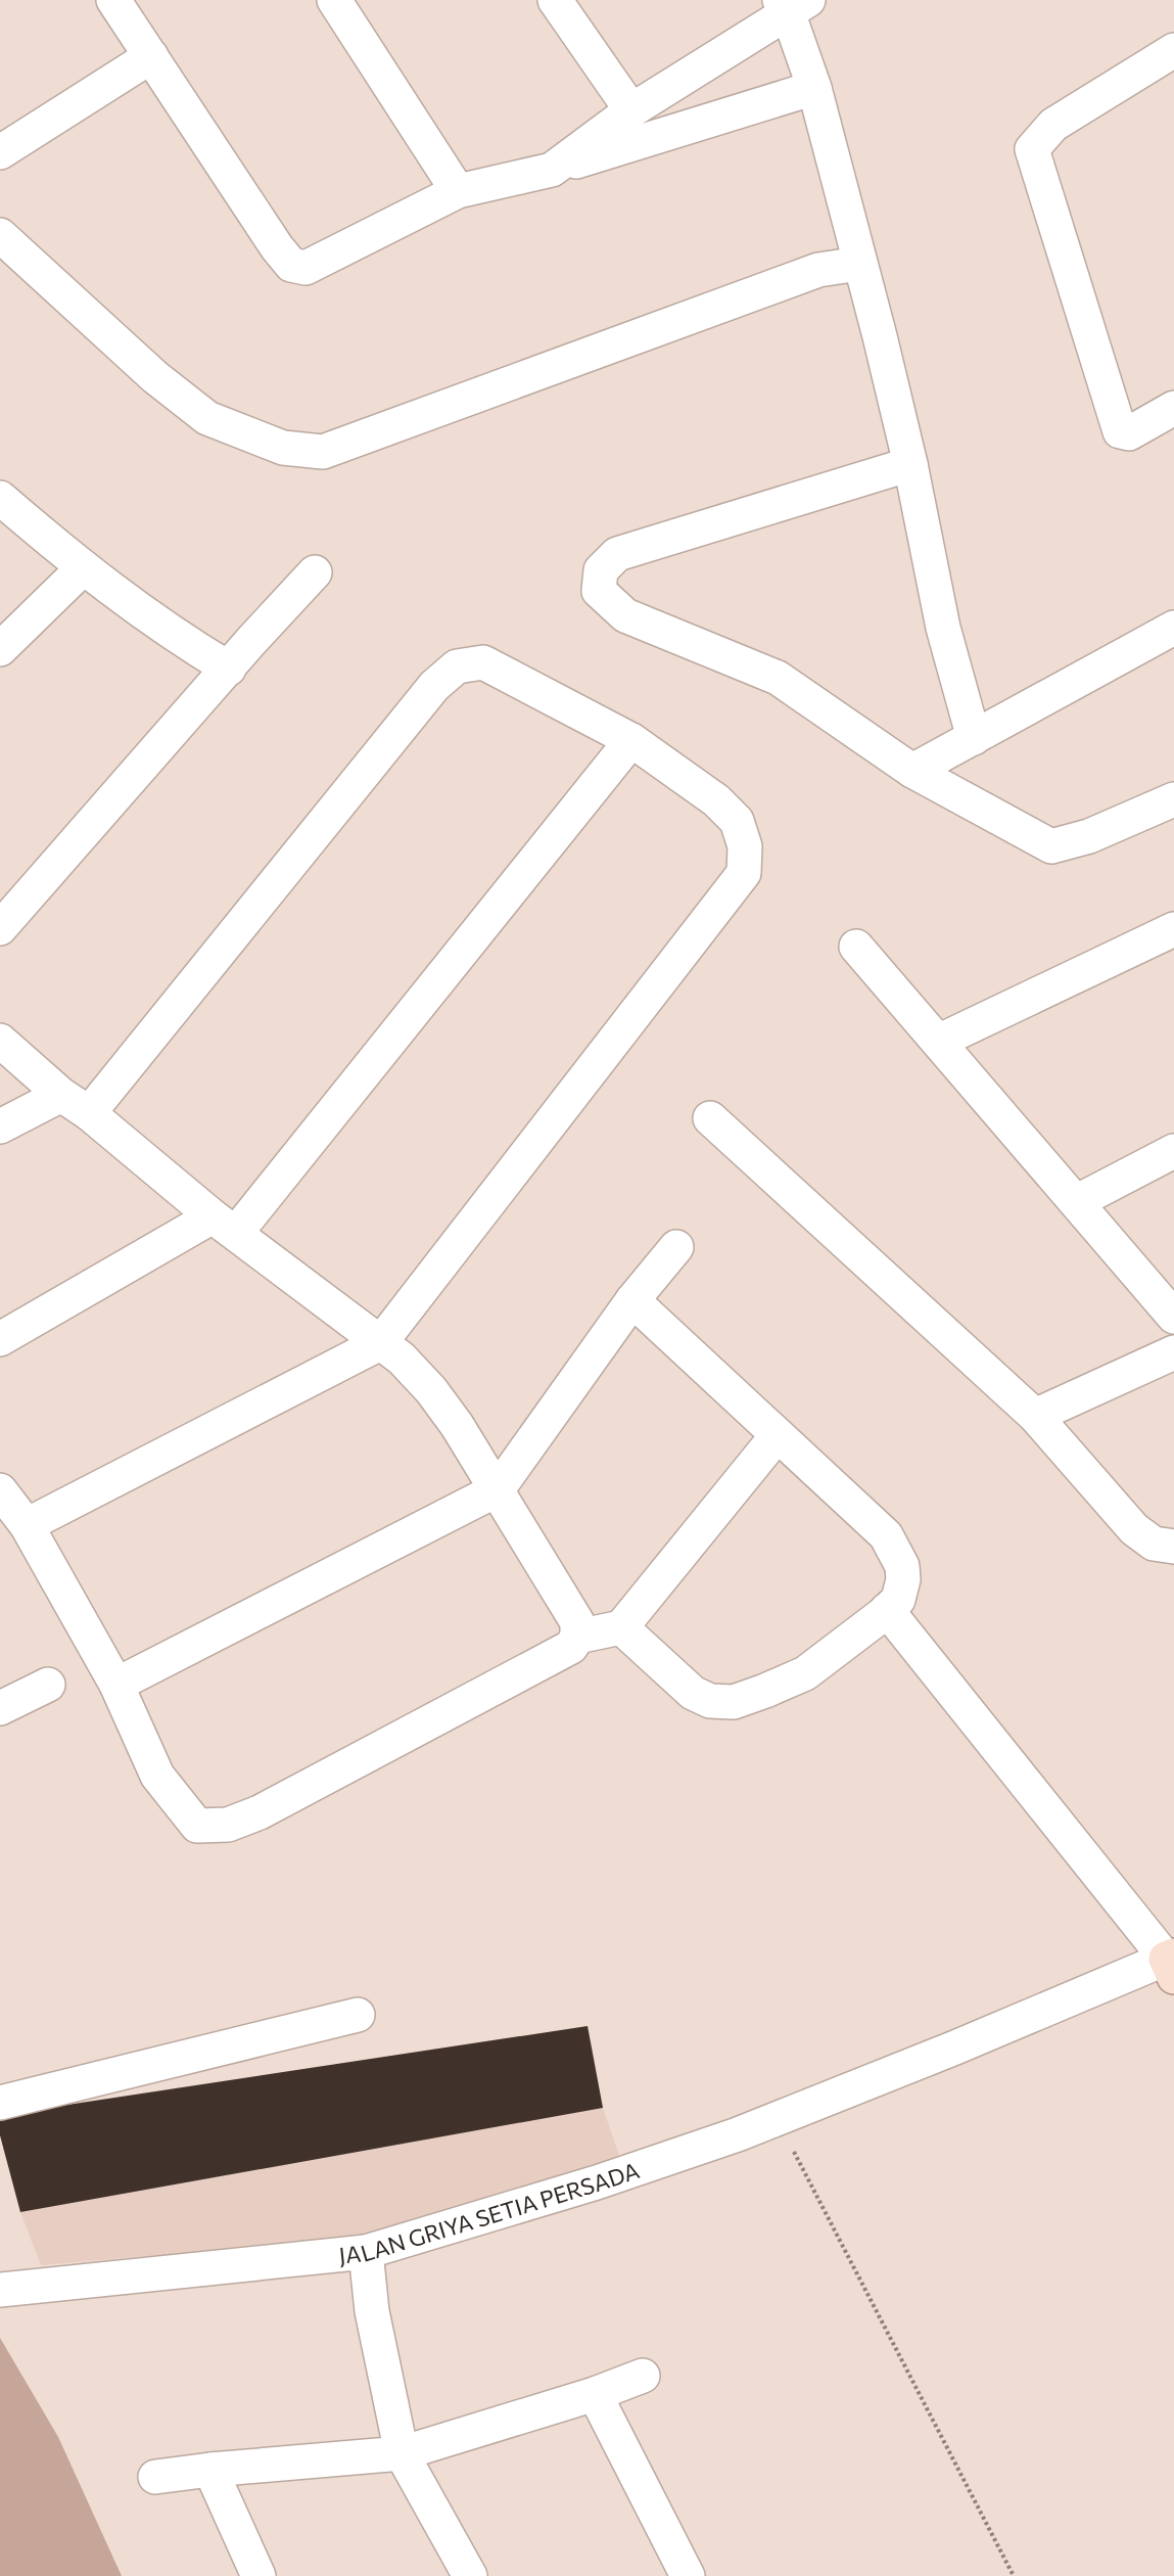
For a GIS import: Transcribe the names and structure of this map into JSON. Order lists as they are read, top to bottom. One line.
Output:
{"streets":{"street":["JALAN GRIYA SETIA PERSADA"]}}
